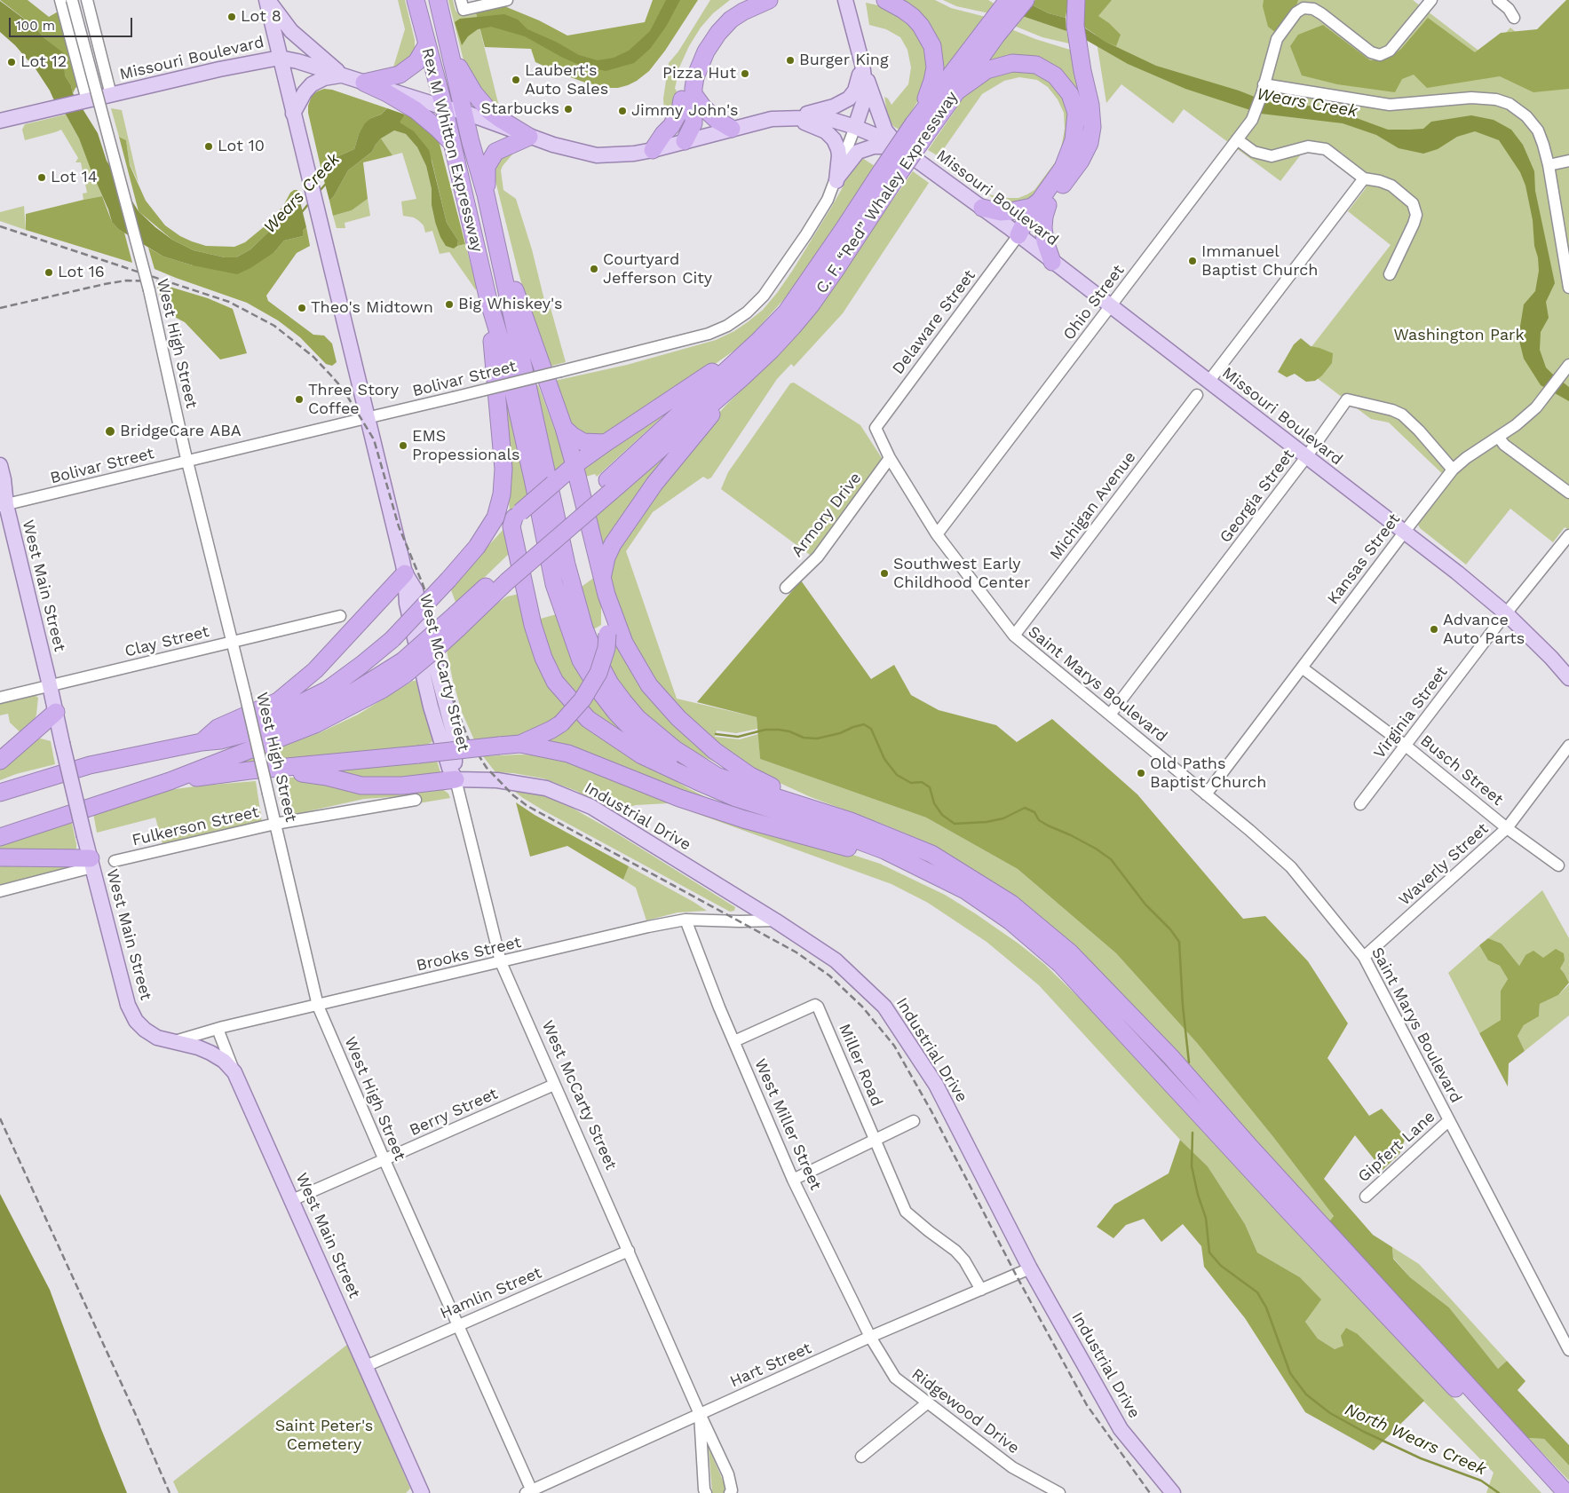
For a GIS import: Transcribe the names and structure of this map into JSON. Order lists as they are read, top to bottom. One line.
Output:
{"streets":{"highway":["Rex M Whitton Expressway","C. F. “Red” Whaley Expressway"],"main road":["Missouri Boulevard","West Main Street","West McCarty Street","Industrial Drive"],"street":["Ohio Street","Delaware Street","West High Street","Bolivar Street","Georgia Street","Michigan Avenue","Armory Drive","Kansas Street","Clay Street","Saint Marys Boulevard","Virginia Street","Busch Street","Fulkerson Street","Waverly Street","Brooks Street","Miller Road","Berry Street","West Miller Street","Gipfert Lane","Hamlin Street","Hart Street","Ridgewood Drive"]},"crossings":[["Missouri Boulevard","Rex M Whitton Expressway"],["Missouri Boulevard","Ohio Street"],["Missouri Boulevard","Delaware Street"],["Missouri Boulevard","Bolivar Street"],["Missouri Boulevard","Georgia Street"],["Missouri Boulevard","Kansas Street"],["Missouri Boulevard","West McCarty Street"],["Missouri Boulevard","Virginia Street"],["Ohio Street","Saint Marys Boulevard"],["Delaware Street","Saint Marys Boulevard"],["West High Street","Bolivar Street"],["West High Street","Clay Street"],["West High Street","Fulkerson Street"],["West High Street","Brooks Street"],["West High Street","Berry Street"],["West High Street","Hamlin Street"],["West High Street","Hart Street"],["Bolivar Street","West Main Street"],["Bolivar Street","West McCarty Street"],["Georgia Street","Kansas Street"],["Georgia Street","Saint Marys Boulevard"],["Michigan Avenue","Saint Marys Boulevard"],["Armory Drive","Saint Marys Boulevard"],["Kansas Street","Saint Marys Boulevard"],["Kansas Street","Busch Street"],["West Main Street","Clay Street"],["West Main Street","Brooks Street"],["West Main Street","Berry Street"],["West Main Street","Hamlin Street"],["West McCarty Street","Industrial Drive"],["West McCarty Street","Brooks Street"],["West McCarty Street","Berry Street"],["West McCarty Street","Hamlin Street"],["West McCarty Street","Hart Street"],["Saint Marys Boulevard","Waverly Street"],["Saint Marys Boulevard","Gipfert Lane"],["Virginia Street","Busch Street"],["Busch Street","Waverly Street"],["Industrial Drive","Brooks Street"],["Industrial Drive","Hart Street"],["Brooks Street","West Miller Street"],["Miller Road","West Miller Street"],["West Miller Street","Hart Street"],["West Miller Street","Ridgewood Drive"],["Hart Street","Ridgewood Drive"]],"water":["Wears Creek","North Wears Creek"],"parks":["Washington Park","Saint Peter's Cemetery"],"places":["Lot 8","Burger King","Lot 12","Pizza Hut","Laubert's Auto Sales","Starbucks","Jimmy John's","Lot 10","Lot 14","Immanuel Baptist Church","Courtyard Jefferson City","Lot 16","Big Whiskey's","Theo's Midtown","Three Story Coffee","BridgeCare ABA","EMS Propessionals","Southwest Early Childhood Center","Advance Auto Parts","Old Paths Baptist Church"],"scale_bar":"100 m"}
